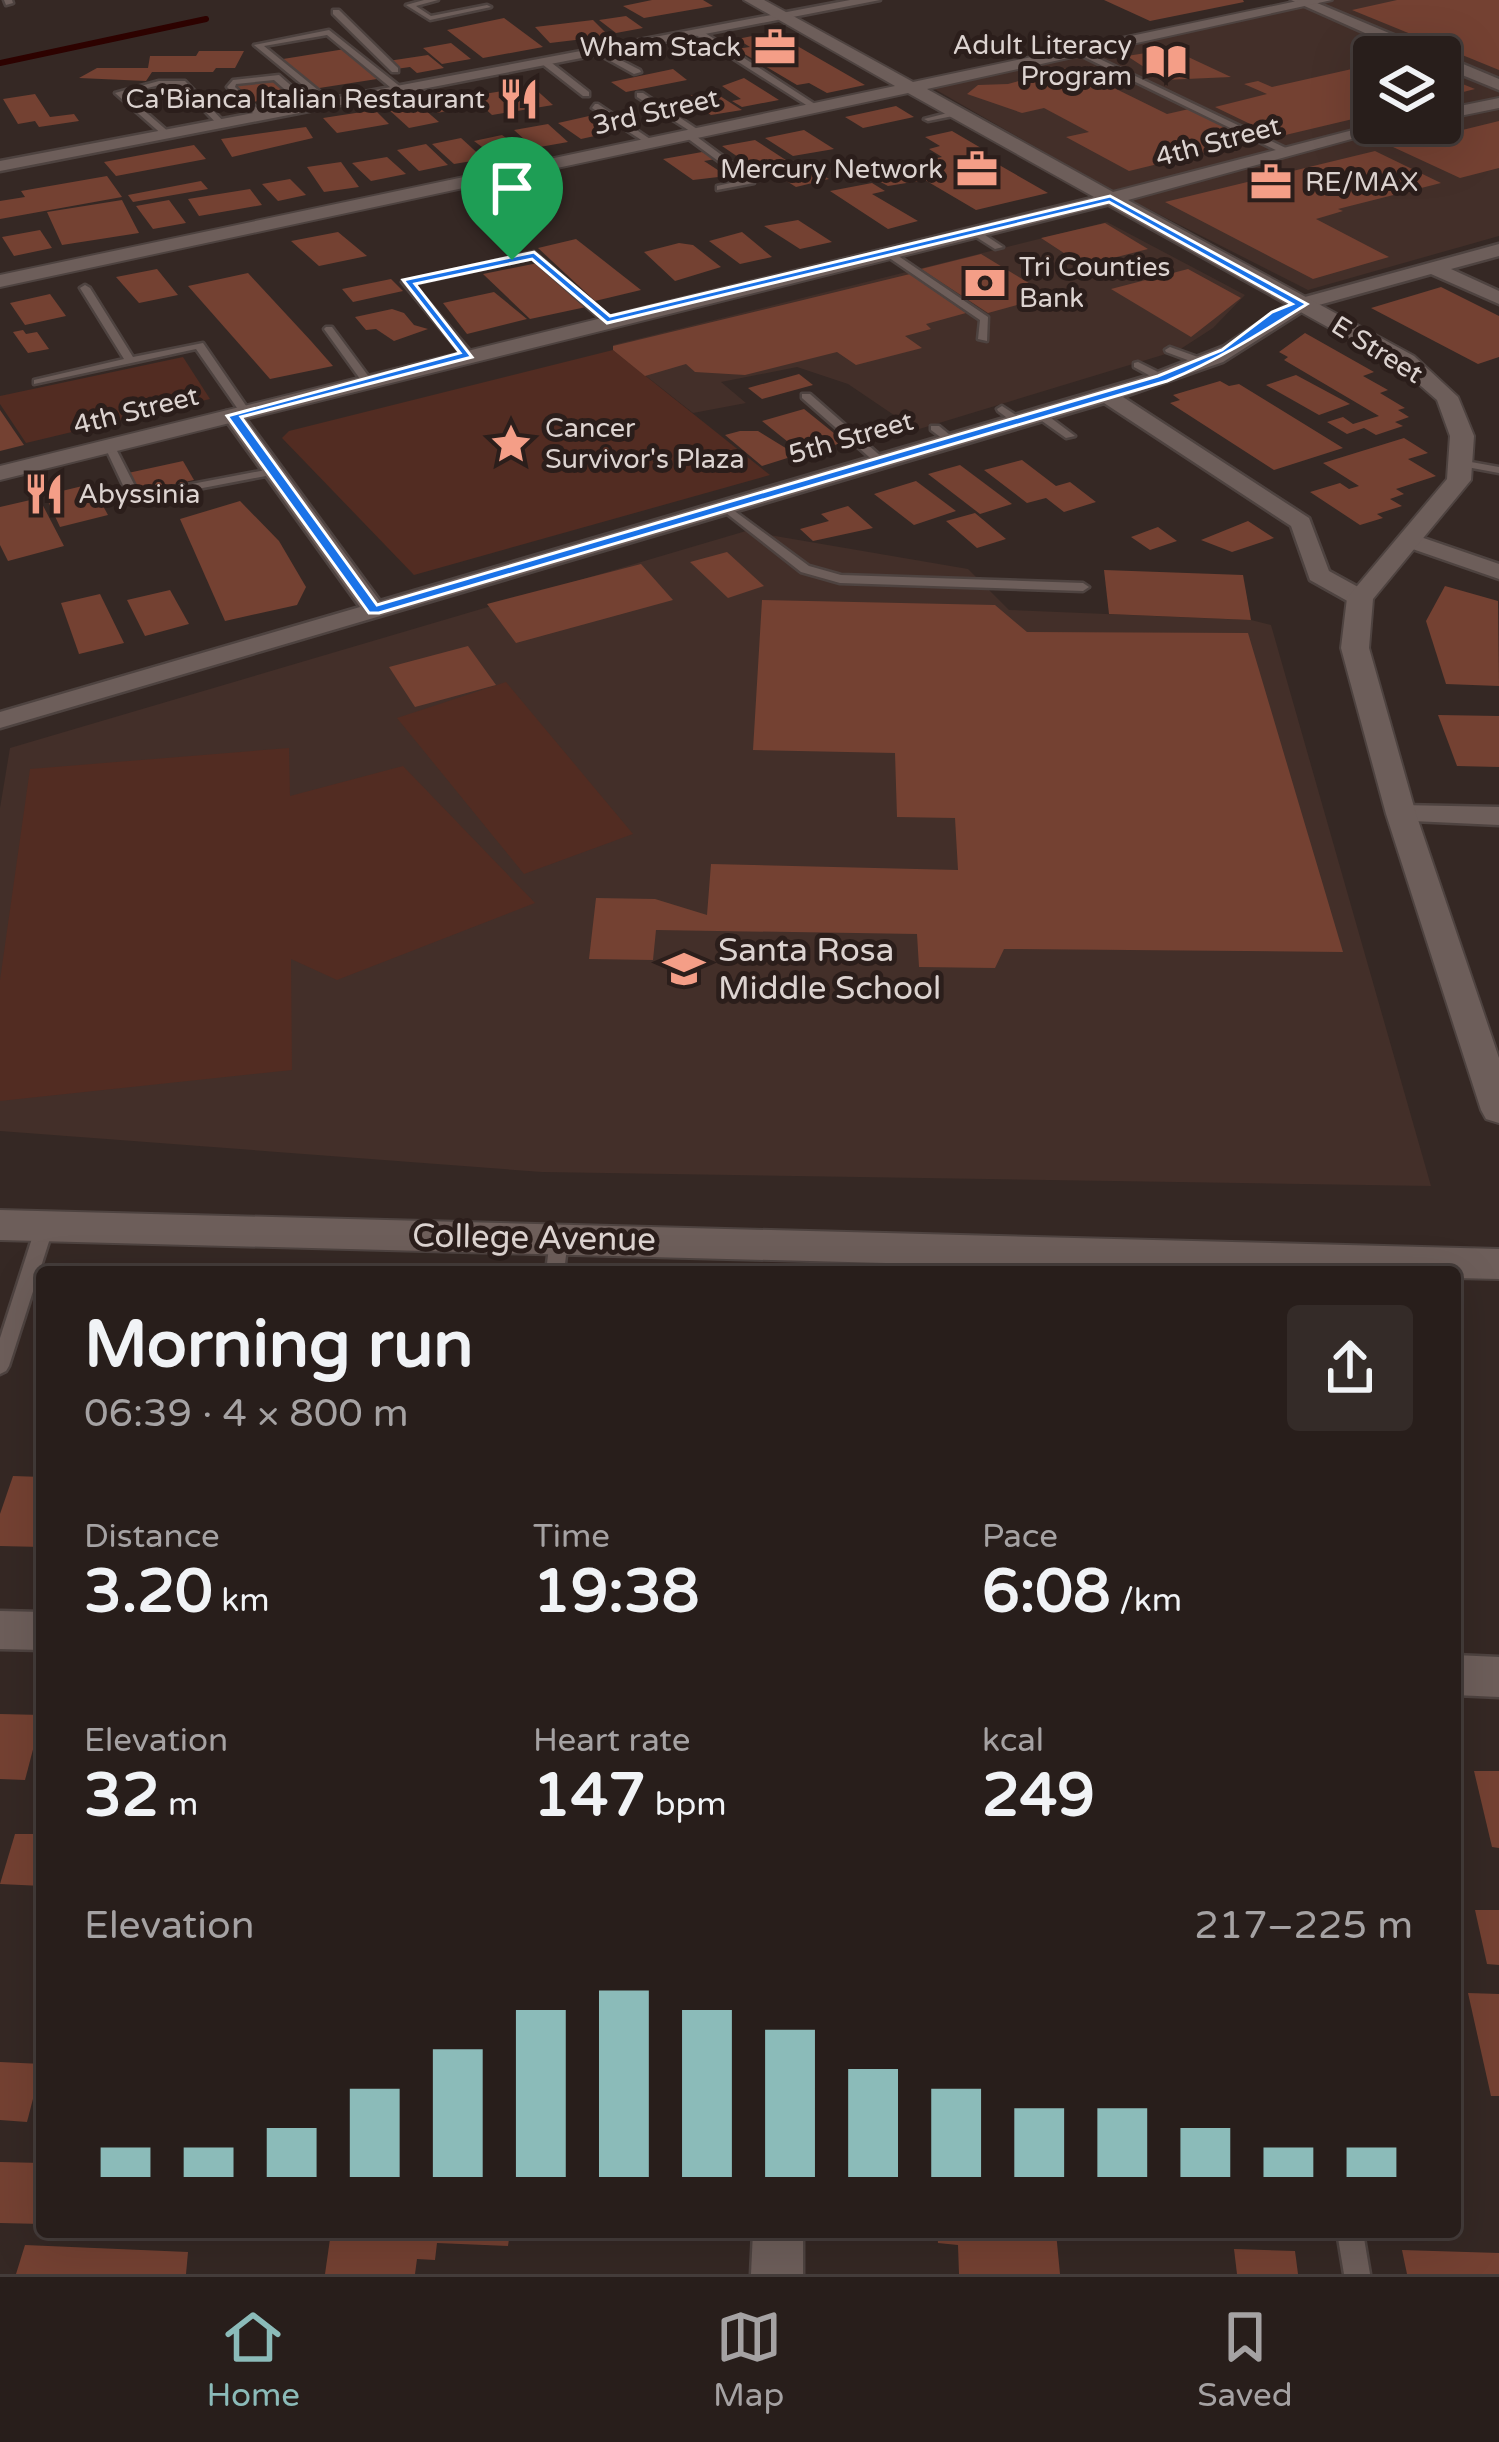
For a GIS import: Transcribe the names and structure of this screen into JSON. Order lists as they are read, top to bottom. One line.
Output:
{"streets":{"street":["3rd Street","4th Street","E Street","5th Street","College Avenue"]},"crossings":[["3rd Street","E Street"],["4th Street","E Street"],["E Street","5th Street"]],"places":{"office":["Wham Stack","Mercury Network","RE/MAX"],"library":["Adult Literacy Program"],"restaurant":["Ca'Bianca Italian Restaurant","Abyssinia"],"bank":["Tri Counties Bank"],"place":["Cancer Survivor's Plaza"],"school or university":["Santa Rosa Middle School"]},"page":{"heading":["Morning run","06:39 · 4 × 800 m"],"stats":[["Distance","3.20 km"],["Time","19:38"],["Pace","6:08 /km"],["Elevation","32 m"],["Heart rate","147 bpm"],["kcal","249"]],"chart":["Elevation","217–225 m"],"tabs":["Home","Map","Saved"]}}
